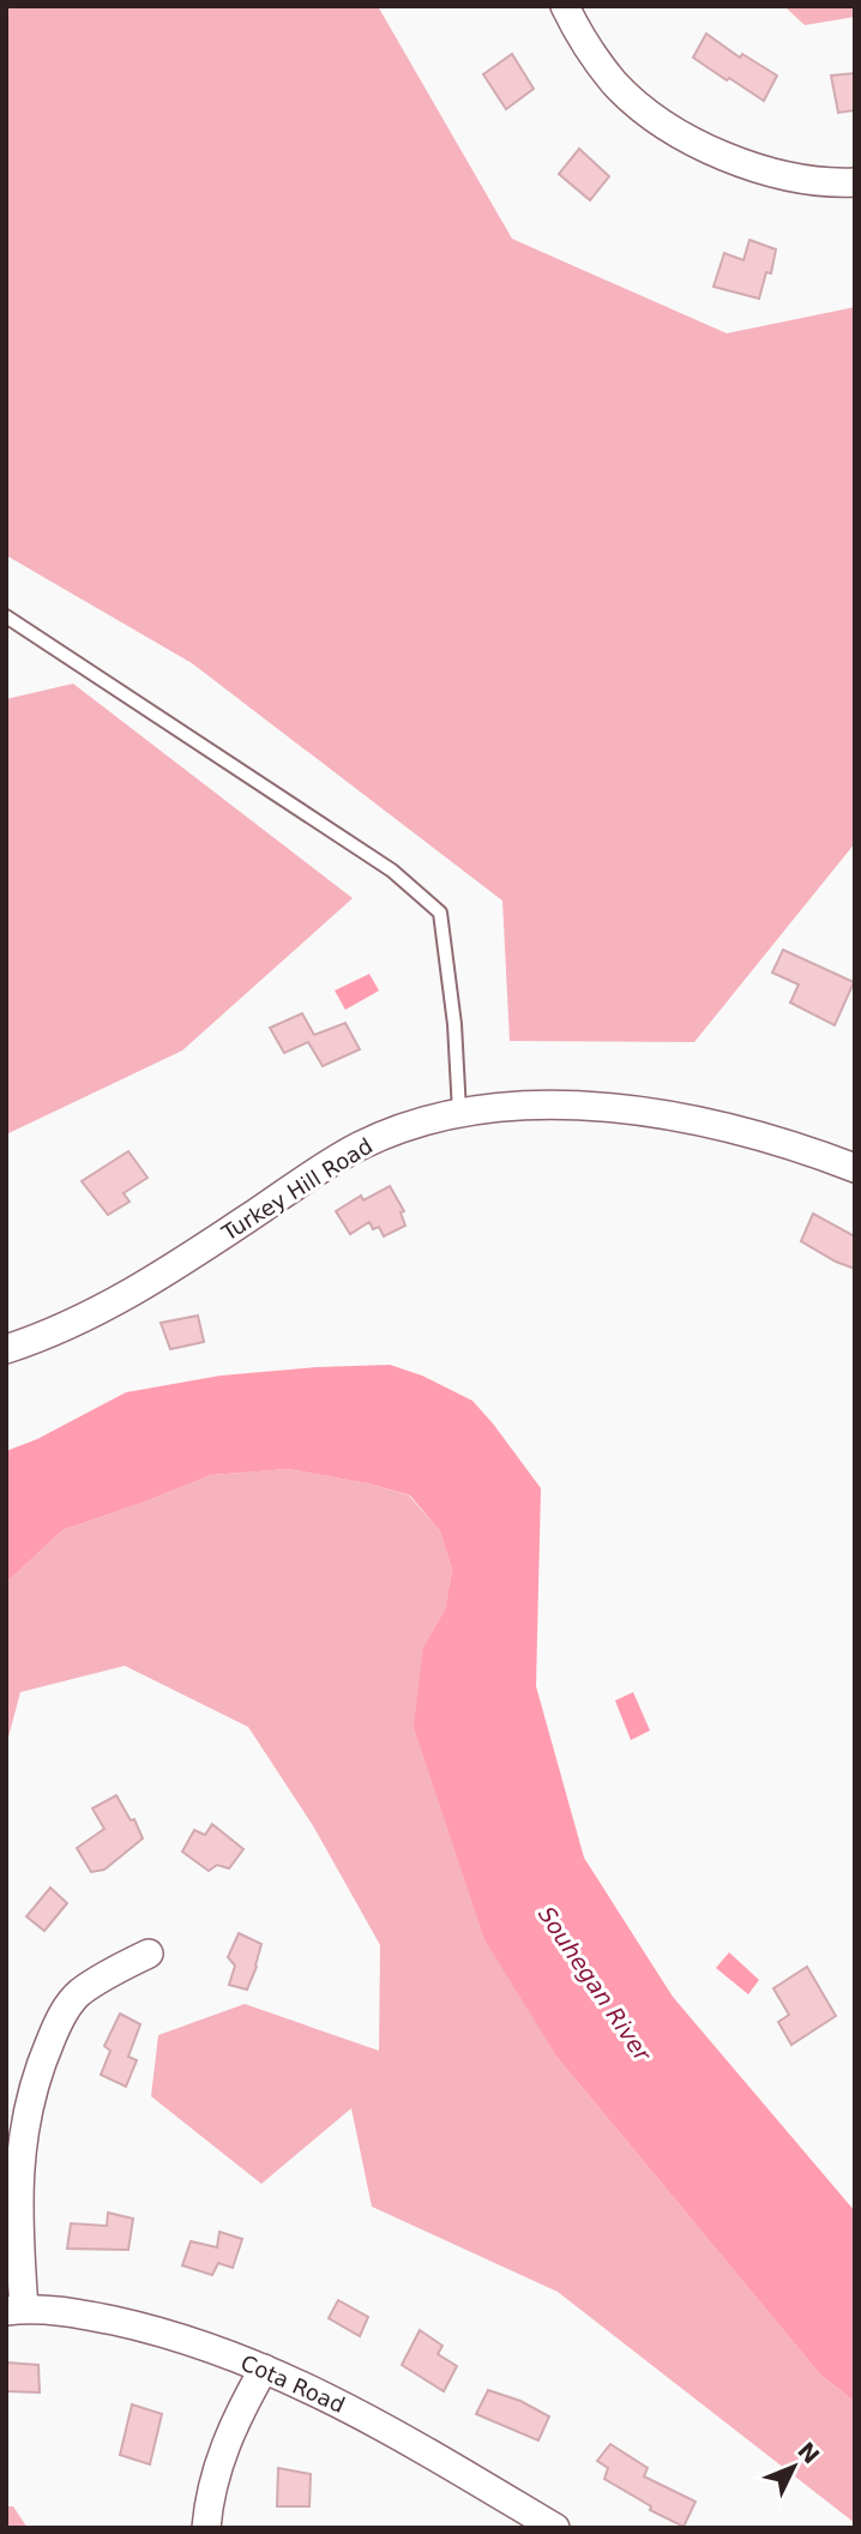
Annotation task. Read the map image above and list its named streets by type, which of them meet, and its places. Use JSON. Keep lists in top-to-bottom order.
{
  "streets": {
    "street": ["Turkey Hill Road", "Cota Road"]
  },
  "water": ["Souhegan River"],
  "north": "top right"
}
